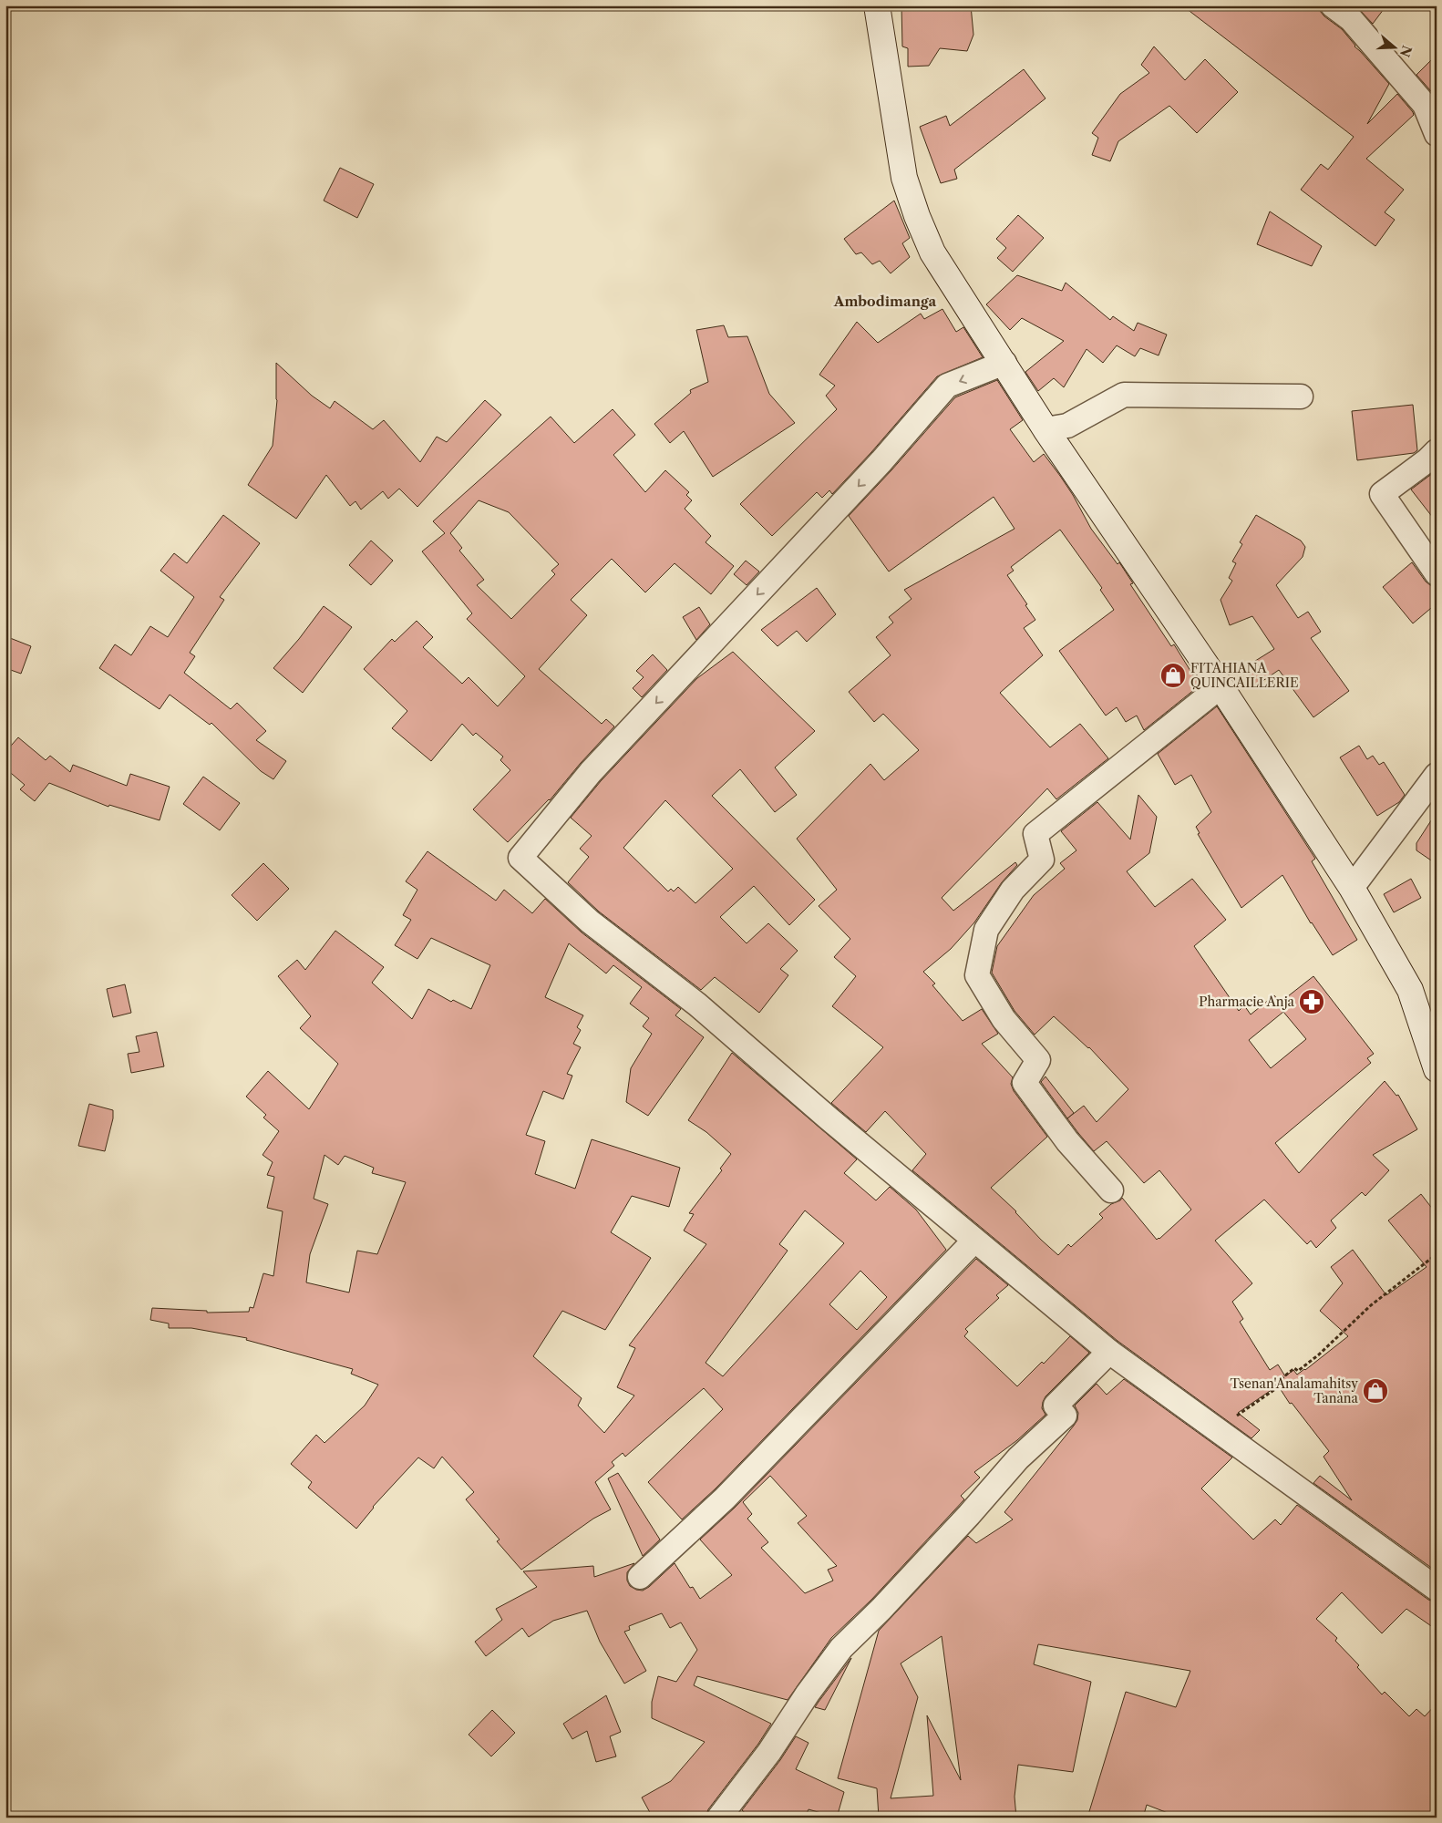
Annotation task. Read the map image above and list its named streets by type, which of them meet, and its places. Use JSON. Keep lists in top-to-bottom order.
{
  "districts": ["Ambodimanga"],
  "places": {
    "shop": ["FITAHIANA QUINCAILLERIE", "Tsenan'Analamahitsy Tanàna"],
    "pharmacy": ["Pharmacie Anja"]
  },
  "north": "right"
}
